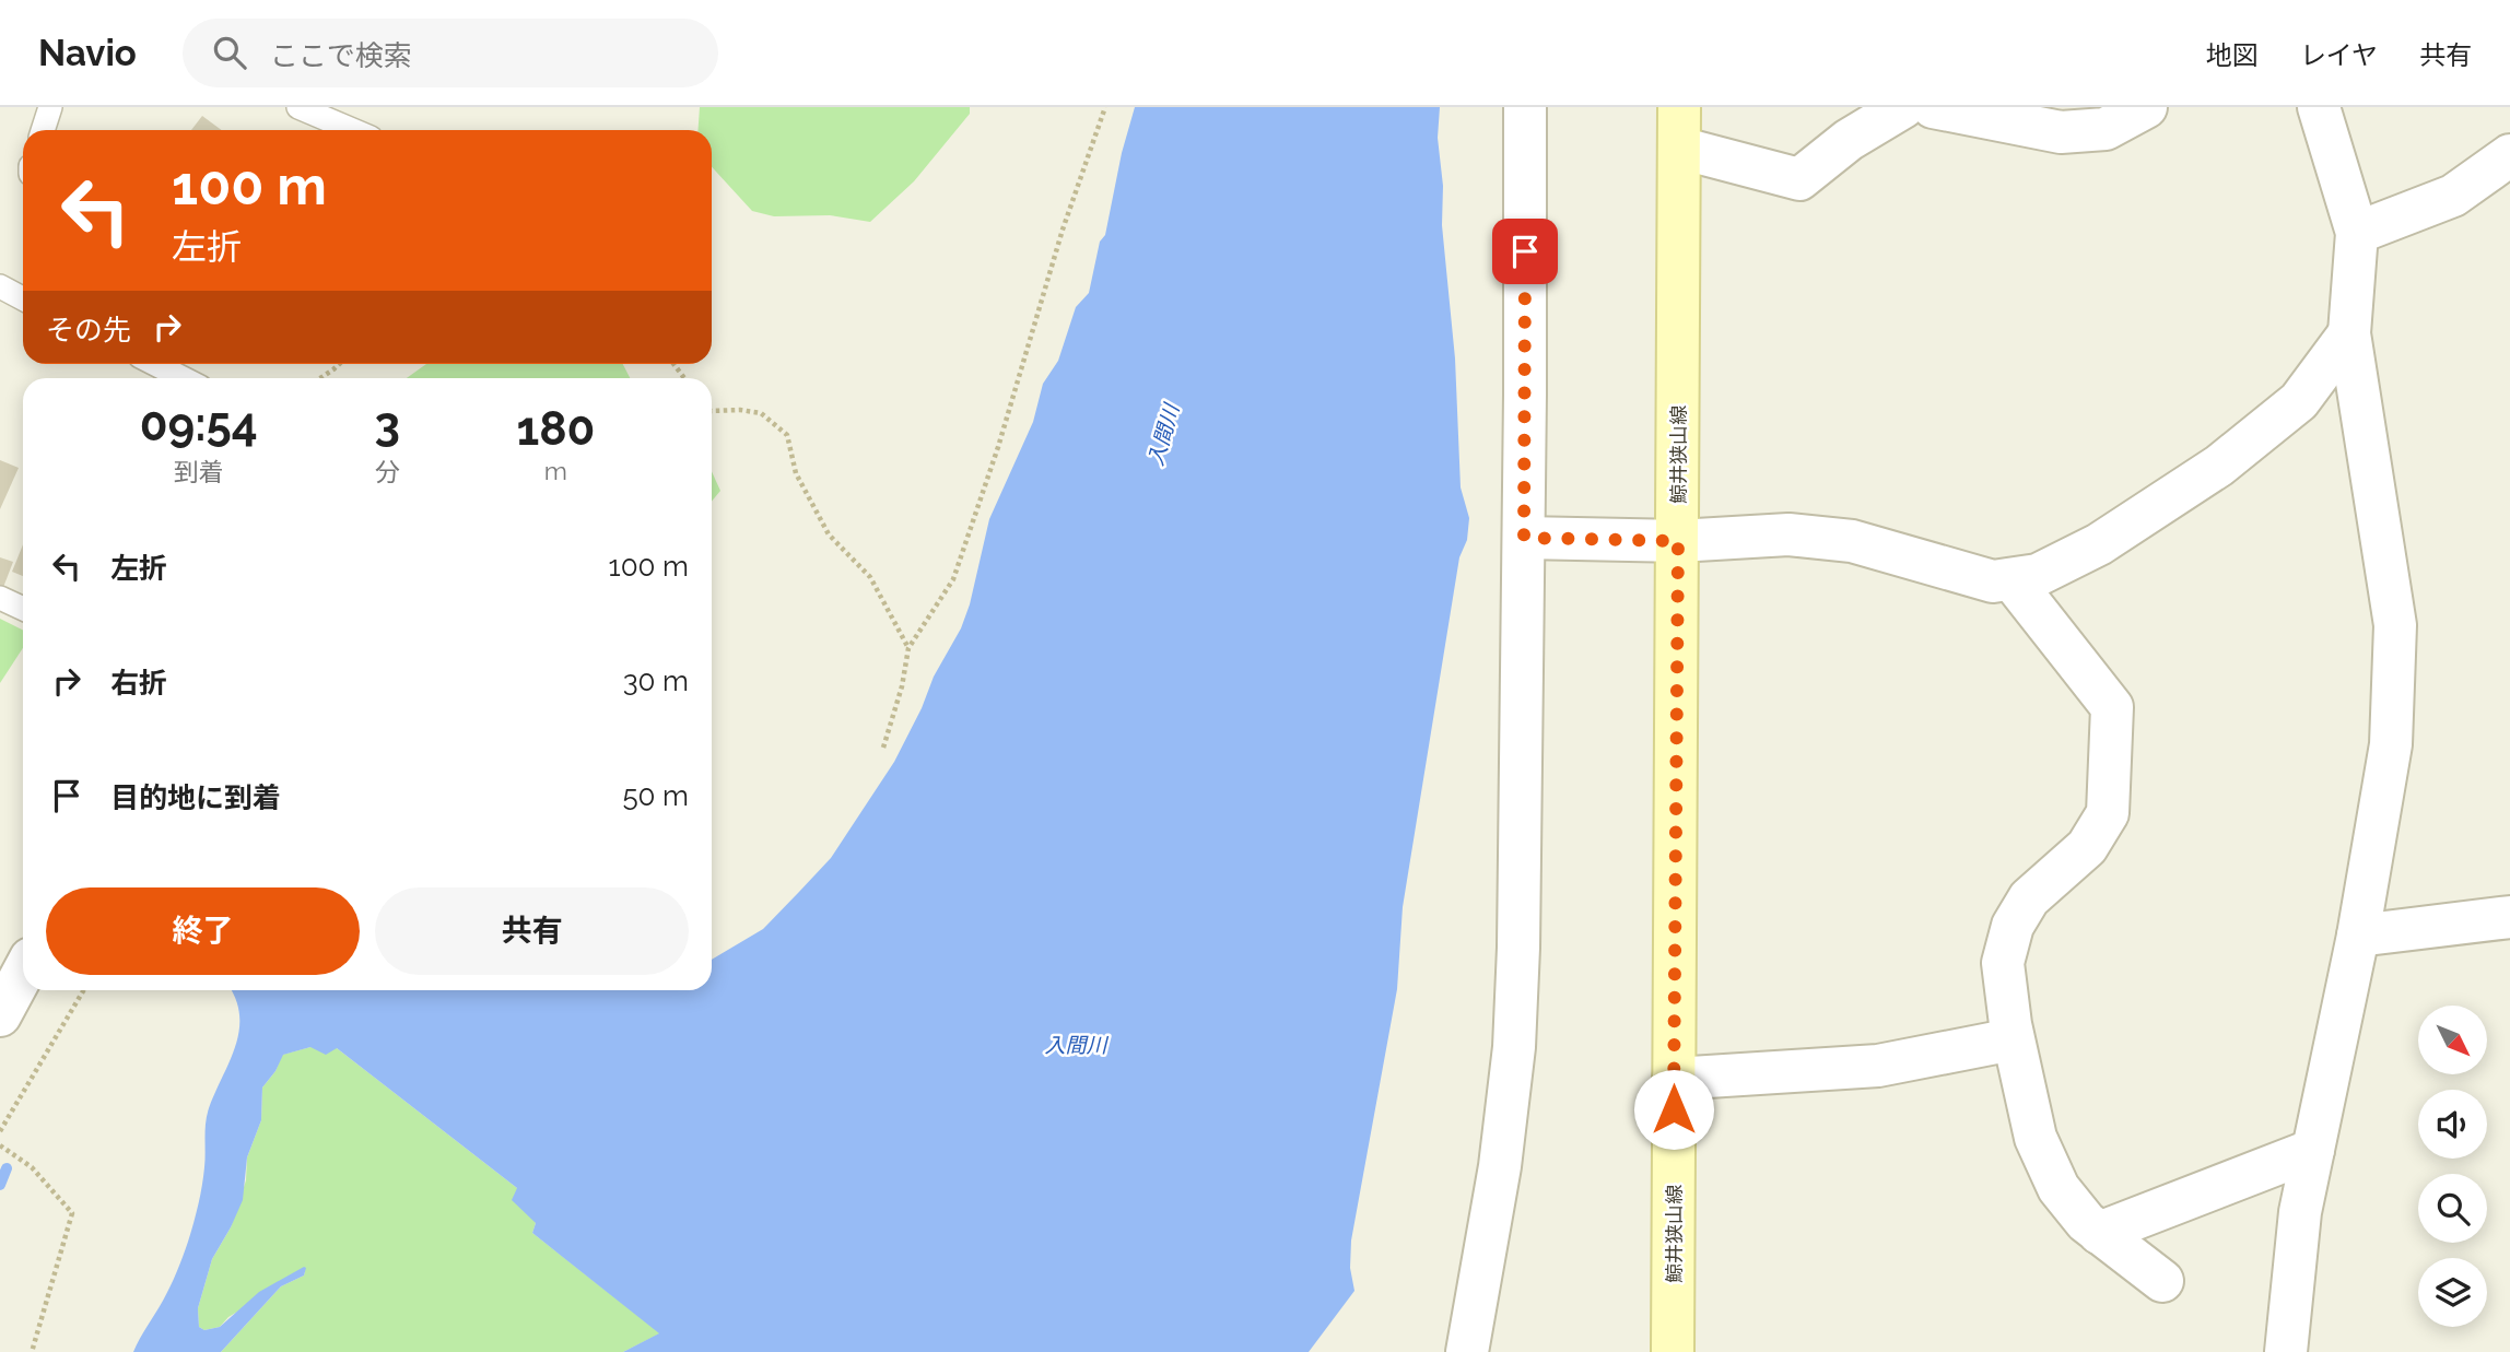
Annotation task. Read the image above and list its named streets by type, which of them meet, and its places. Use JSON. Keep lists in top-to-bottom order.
{
  "streets": {
    "main road": ["鯨井狭山線"]
  },
  "water": ["入間川"],
  "north": "bottom right",
  "page": {
    "header": "Navio",
    "search": "ここで検索",
    "nav": ["地図", "レイヤ", "共有"],
    "turn": ["100 m", "左折"],
    "then": "その先",
    "eta": [
      "09:54",
      "到着",
      "3",
      "分",
      "180",
      "m"
    ],
    "list": [
      {
        "name": "左折",
        "value": "100 m"
      },
      {
        "name": "右折",
        "value": "30 m"
      },
      {
        "name": "目的地に到着",
        "value": "50 m"
      }
    ],
    "buttons": ["終了", "共有"]
  }
}
